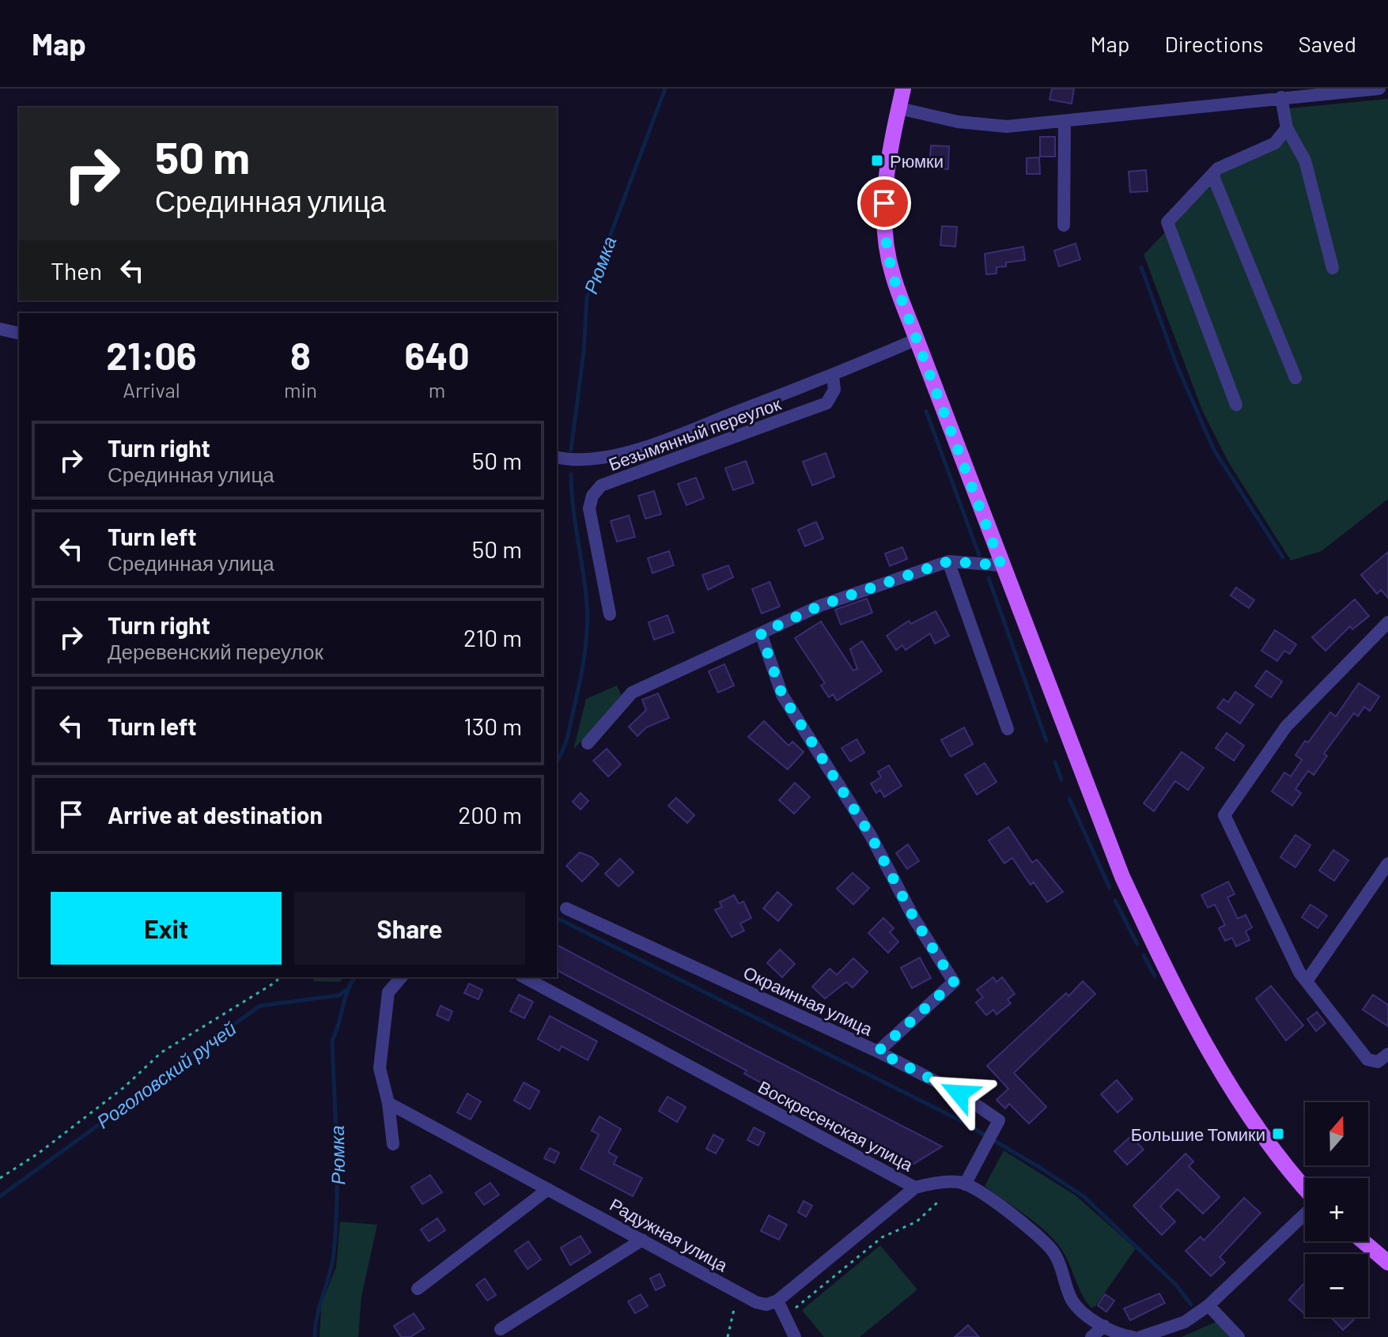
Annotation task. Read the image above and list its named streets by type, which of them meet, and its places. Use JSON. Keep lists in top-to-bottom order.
{
  "streets": {
    "street": [
      "Безымянный переулок",
      "Окраинная улица",
      "Воскресенская улица",
      "Радужная улица"
    ]
  },
  "crossings": [
    ["Окраинная улица", "Воскресенская улица"]
  ],
  "water": ["Рюмка", "Роголовский ручей"],
  "places": {
    "transit": ["Рюмки", "Большие Томики"]
  },
  "north": "top",
  "page": {
    "header": "Map",
    "nav": ["Map", "Directions", "Saved"],
    "turn": ["50 m", "Срединная улица"],
    "then": "Then",
    "eta": [
      "21:06",
      "Arrival",
      "8",
      "min",
      "640",
      "m"
    ],
    "list": [
      {
        "name": "Turn right",
        "note": "Срединная улица",
        "value": "50 m"
      },
      {
        "name": "Turn left",
        "note": "Срединная улица",
        "value": "50 m"
      },
      {
        "name": "Turn right",
        "note": "Деревенский переулок",
        "value": "210 m"
      },
      {
        "name": "Turn left",
        "value": "130 m"
      },
      {
        "name": "Arrive at destination",
        "value": "200 m"
      }
    ],
    "buttons": ["Exit", "Share"],
    "map_buttons": ["+", "−"]
  }
}
